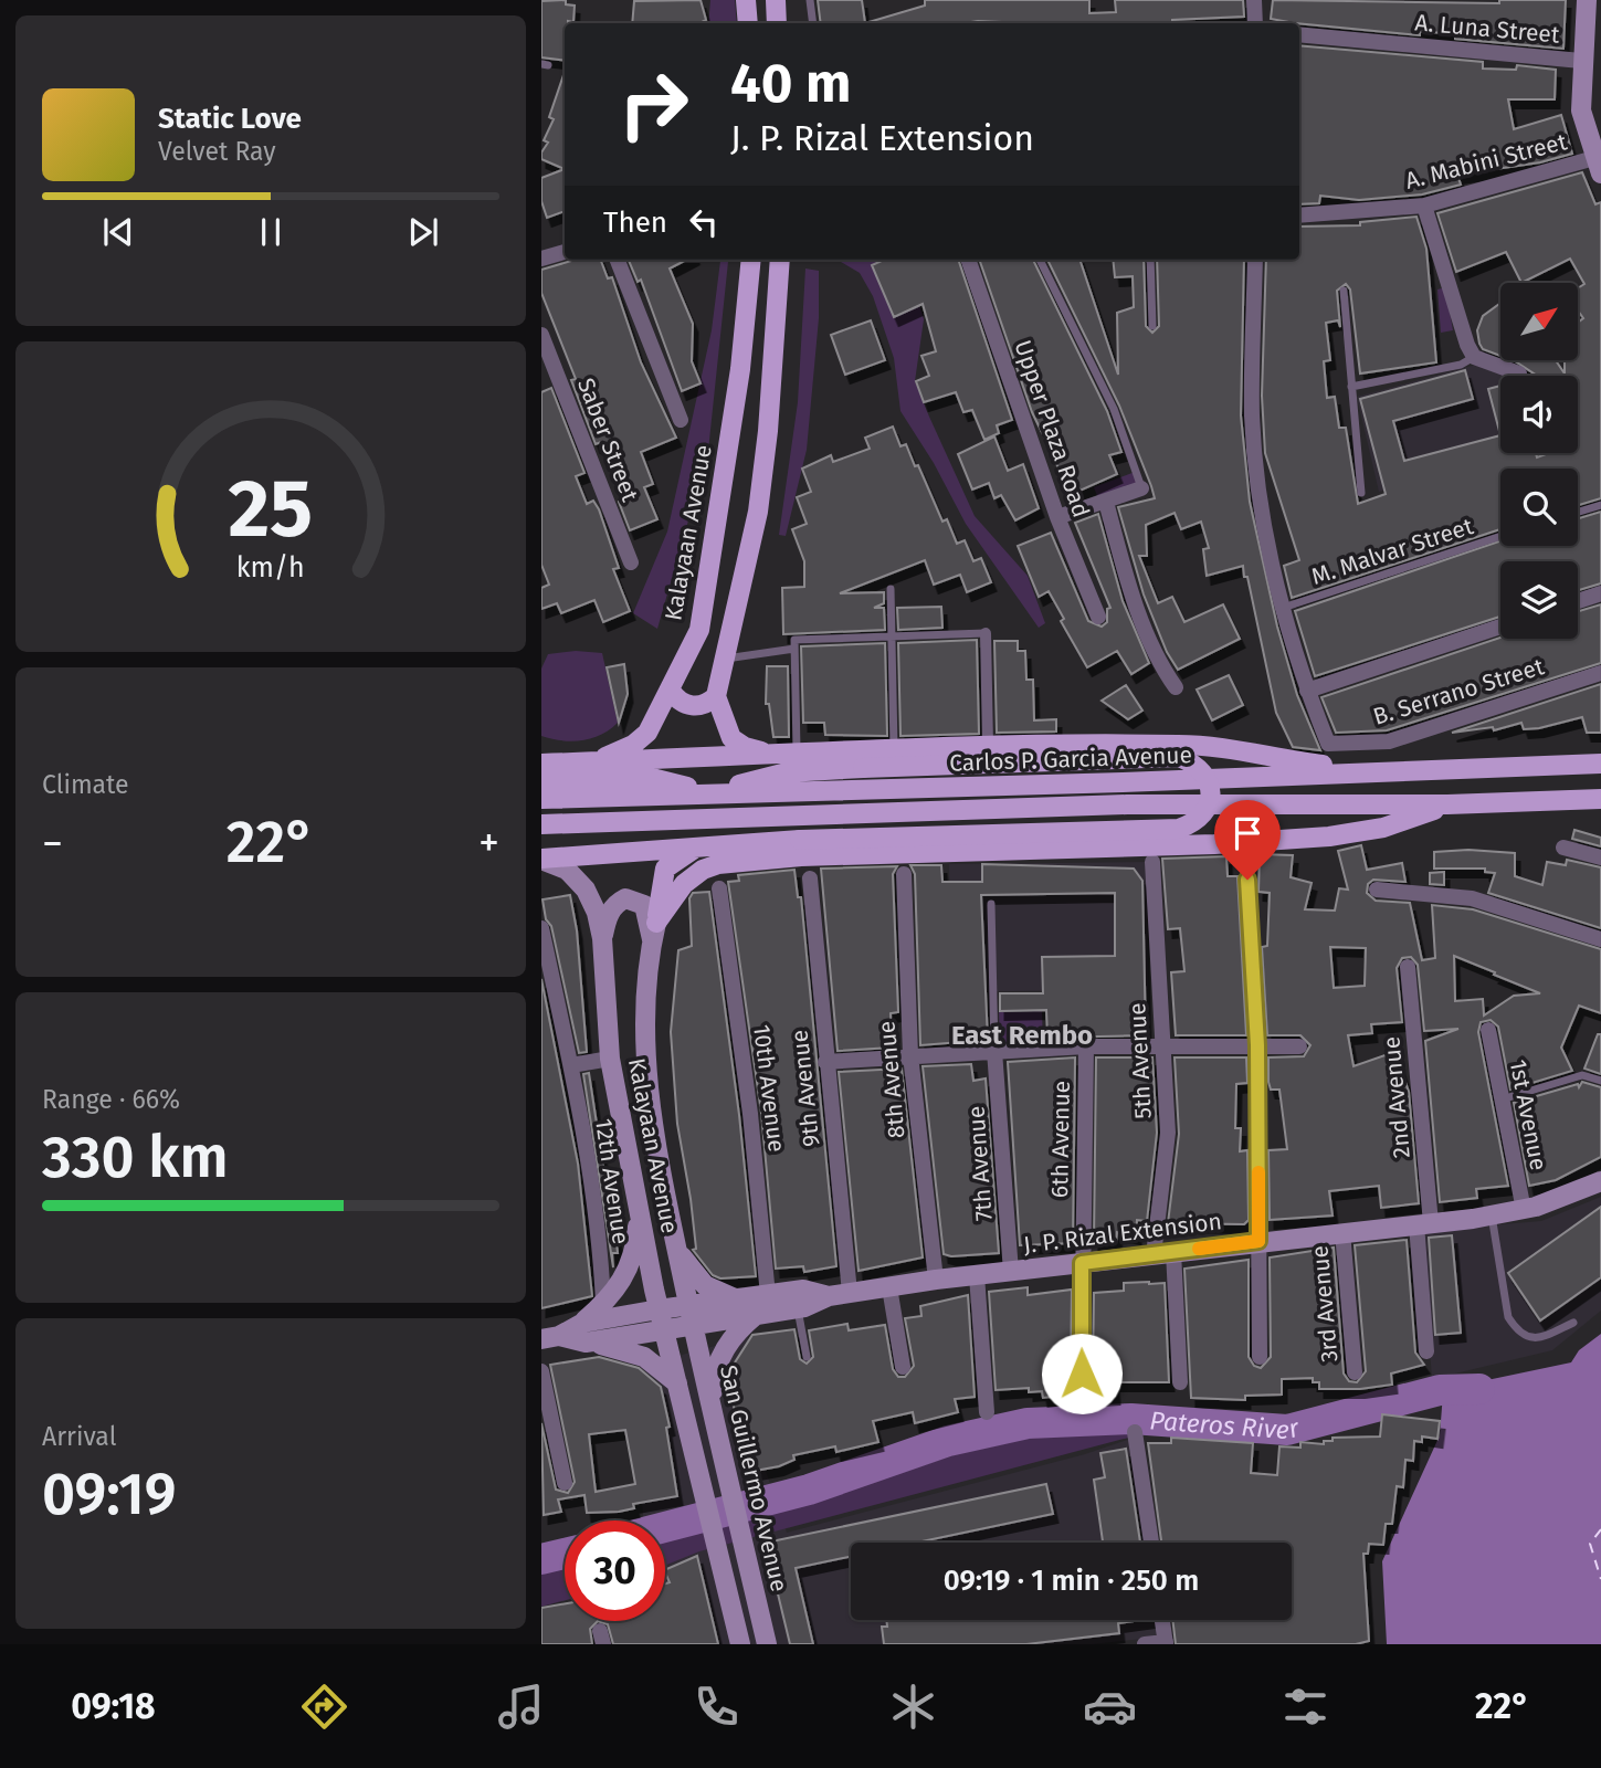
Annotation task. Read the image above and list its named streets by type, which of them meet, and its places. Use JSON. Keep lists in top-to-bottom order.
{
  "streets": {
    "main road": [
      "Kalayaan Avenue",
      "Carlos P. Garcia Avenue",
      "J. P. Rizal Extension",
      "San Guillermo Avenue"
    ],
    "street": [
      "A. Luna Street",
      "A. Mabini Street",
      "Upper Plaza Road",
      "Saber Street",
      "B. Serrano Street",
      "5th Avenue",
      "8th Avenue",
      "10th Avenue",
      "9th Avenue",
      "2nd Avenue",
      "1st Avenue",
      "6th Avenue",
      "7th Avenue",
      "12th Avenue",
      "3rd Avenue"
    ],
    "lane": ["M. Malvar Street"]
  },
  "crossings": [
    ["Kalayaan Avenue", "J. P. Rizal Extension"],
    ["Kalayaan Avenue", "San Guillermo Avenue"],
    ["5th Avenue", "J. P. Rizal Extension"],
    ["8th Avenue", "J. P. Rizal Extension"],
    ["10th Avenue", "J. P. Rizal Extension"],
    ["9th Avenue", "J. P. Rizal Extension"],
    ["2nd Avenue", "J. P. Rizal Extension"],
    ["1st Avenue", "J. P. Rizal Extension"],
    ["6th Avenue", "J. P. Rizal Extension"],
    ["7th Avenue", "J. P. Rizal Extension"],
    ["J. P. Rizal Extension", "3rd Avenue"],
    ["J. P. Rizal Extension", "San Guillermo Avenue"]
  ],
  "districts": ["East Rembo"],
  "water": ["Pateros River"],
  "north": "top right",
  "page": {
    "turn": ["40 m", "J. P. Rizal Extension"],
    "song": ["Static Love", "Velvet Ray"],
    "then": "Then",
    "tile": [
      "Climate",
      ["Range · 66%", "330 km"],
      ["Arrival", "09:19"]
    ],
    "heat": ["−", "22°", "+"],
    "limit": "30",
    "trip": "09:19 · 1 min · 250 m",
    "tabs": ["09:18", "22°"],
    "gauge": ["25", "km/h"]
  }
}
